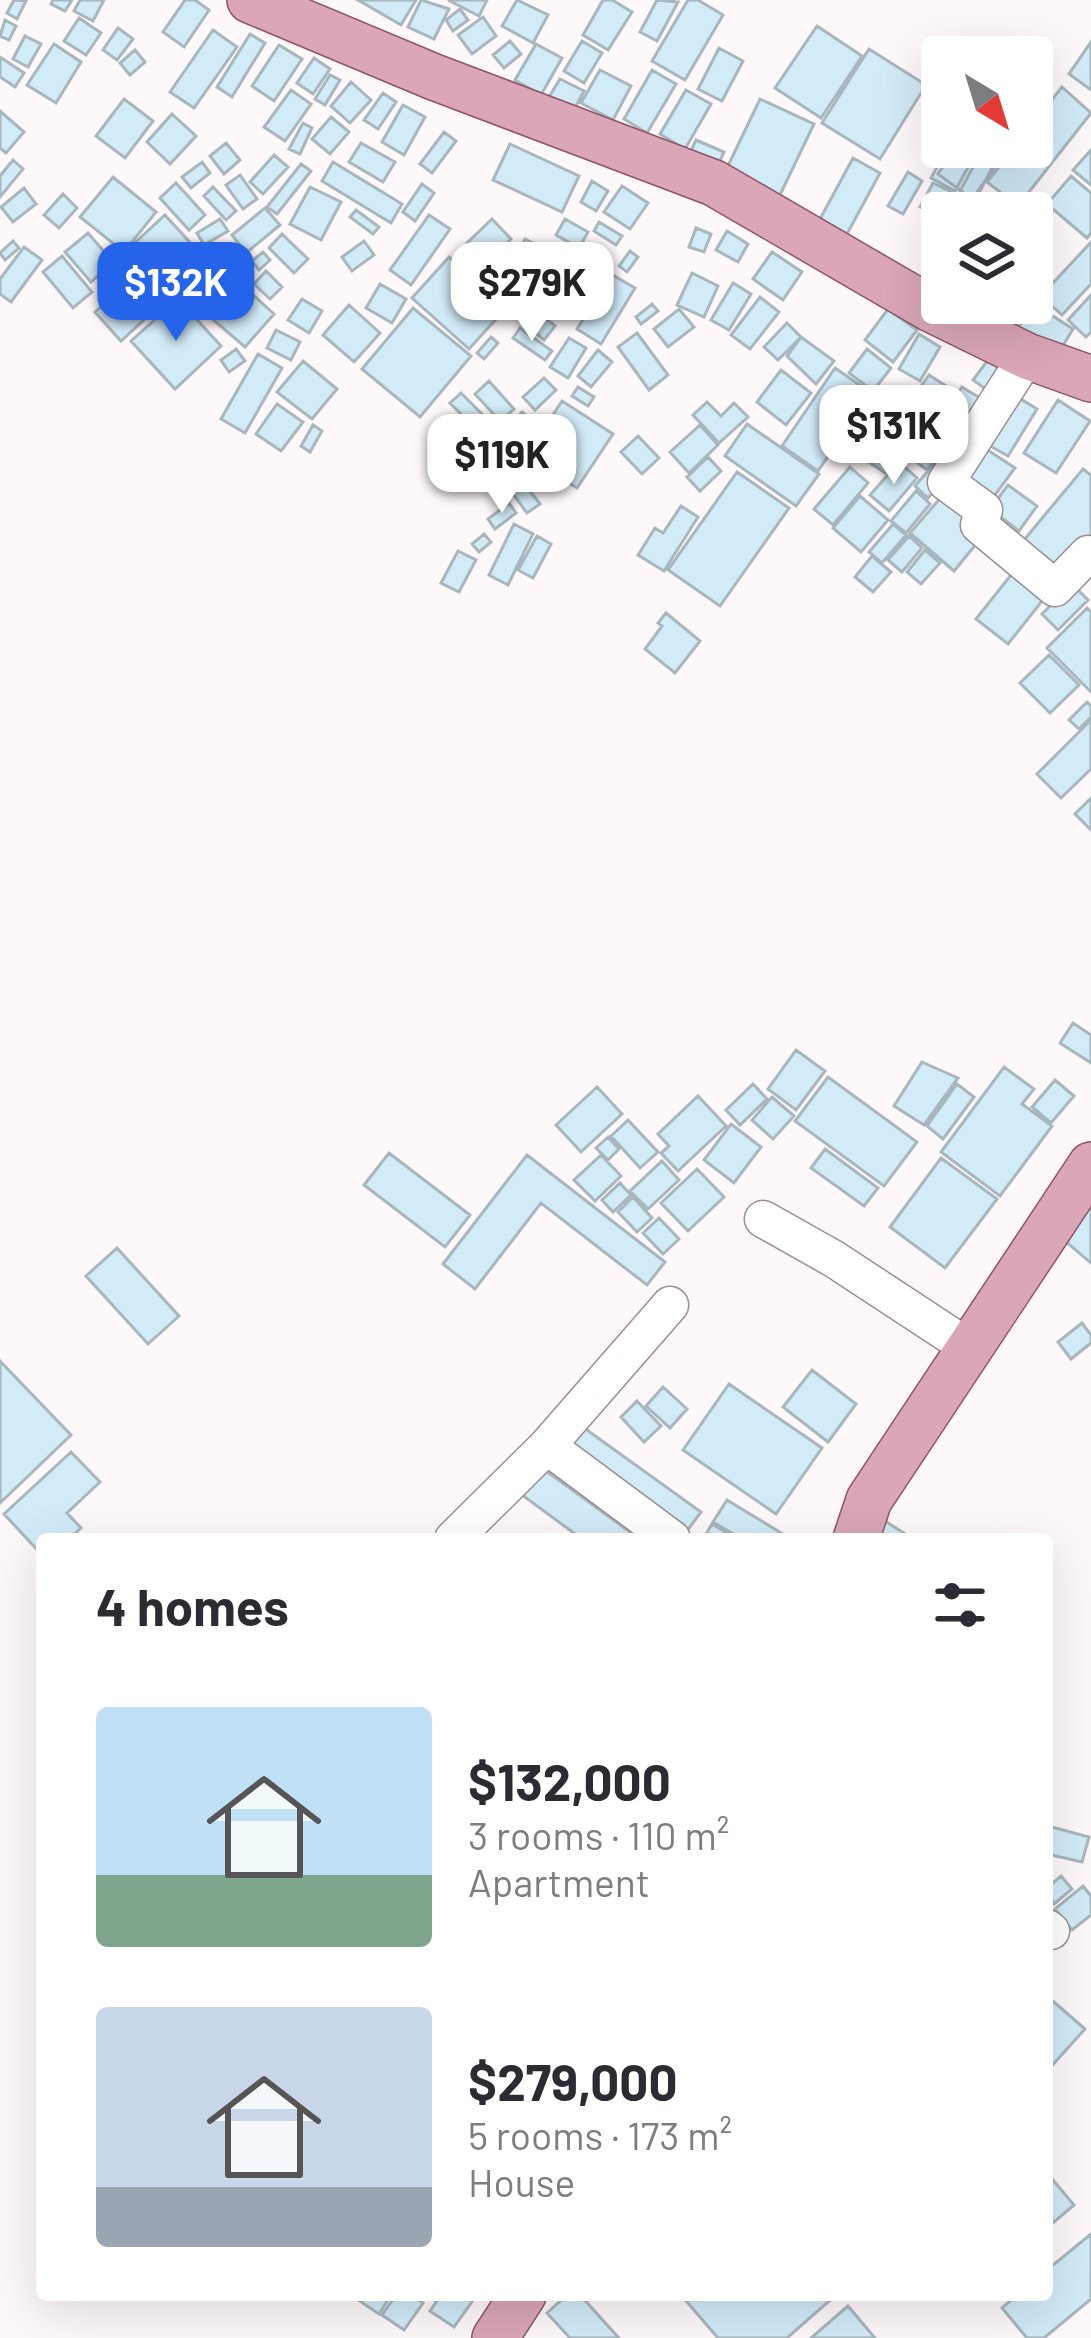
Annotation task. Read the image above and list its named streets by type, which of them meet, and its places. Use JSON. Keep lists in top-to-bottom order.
{
  "north": "bottom right",
  "page": {
    "price": [
      "$132K",
      "$279K",
      "$131K",
      "$119K"
    ],
    "heading": "4 homes",
    "list": [
      {
        "name": "$132,000",
        "note": "3 rooms · 110 m² · Apartment"
      },
      {
        "name": "$279,000",
        "note": "5 rooms · 173 m² · House"
      }
    ]
  }
}
